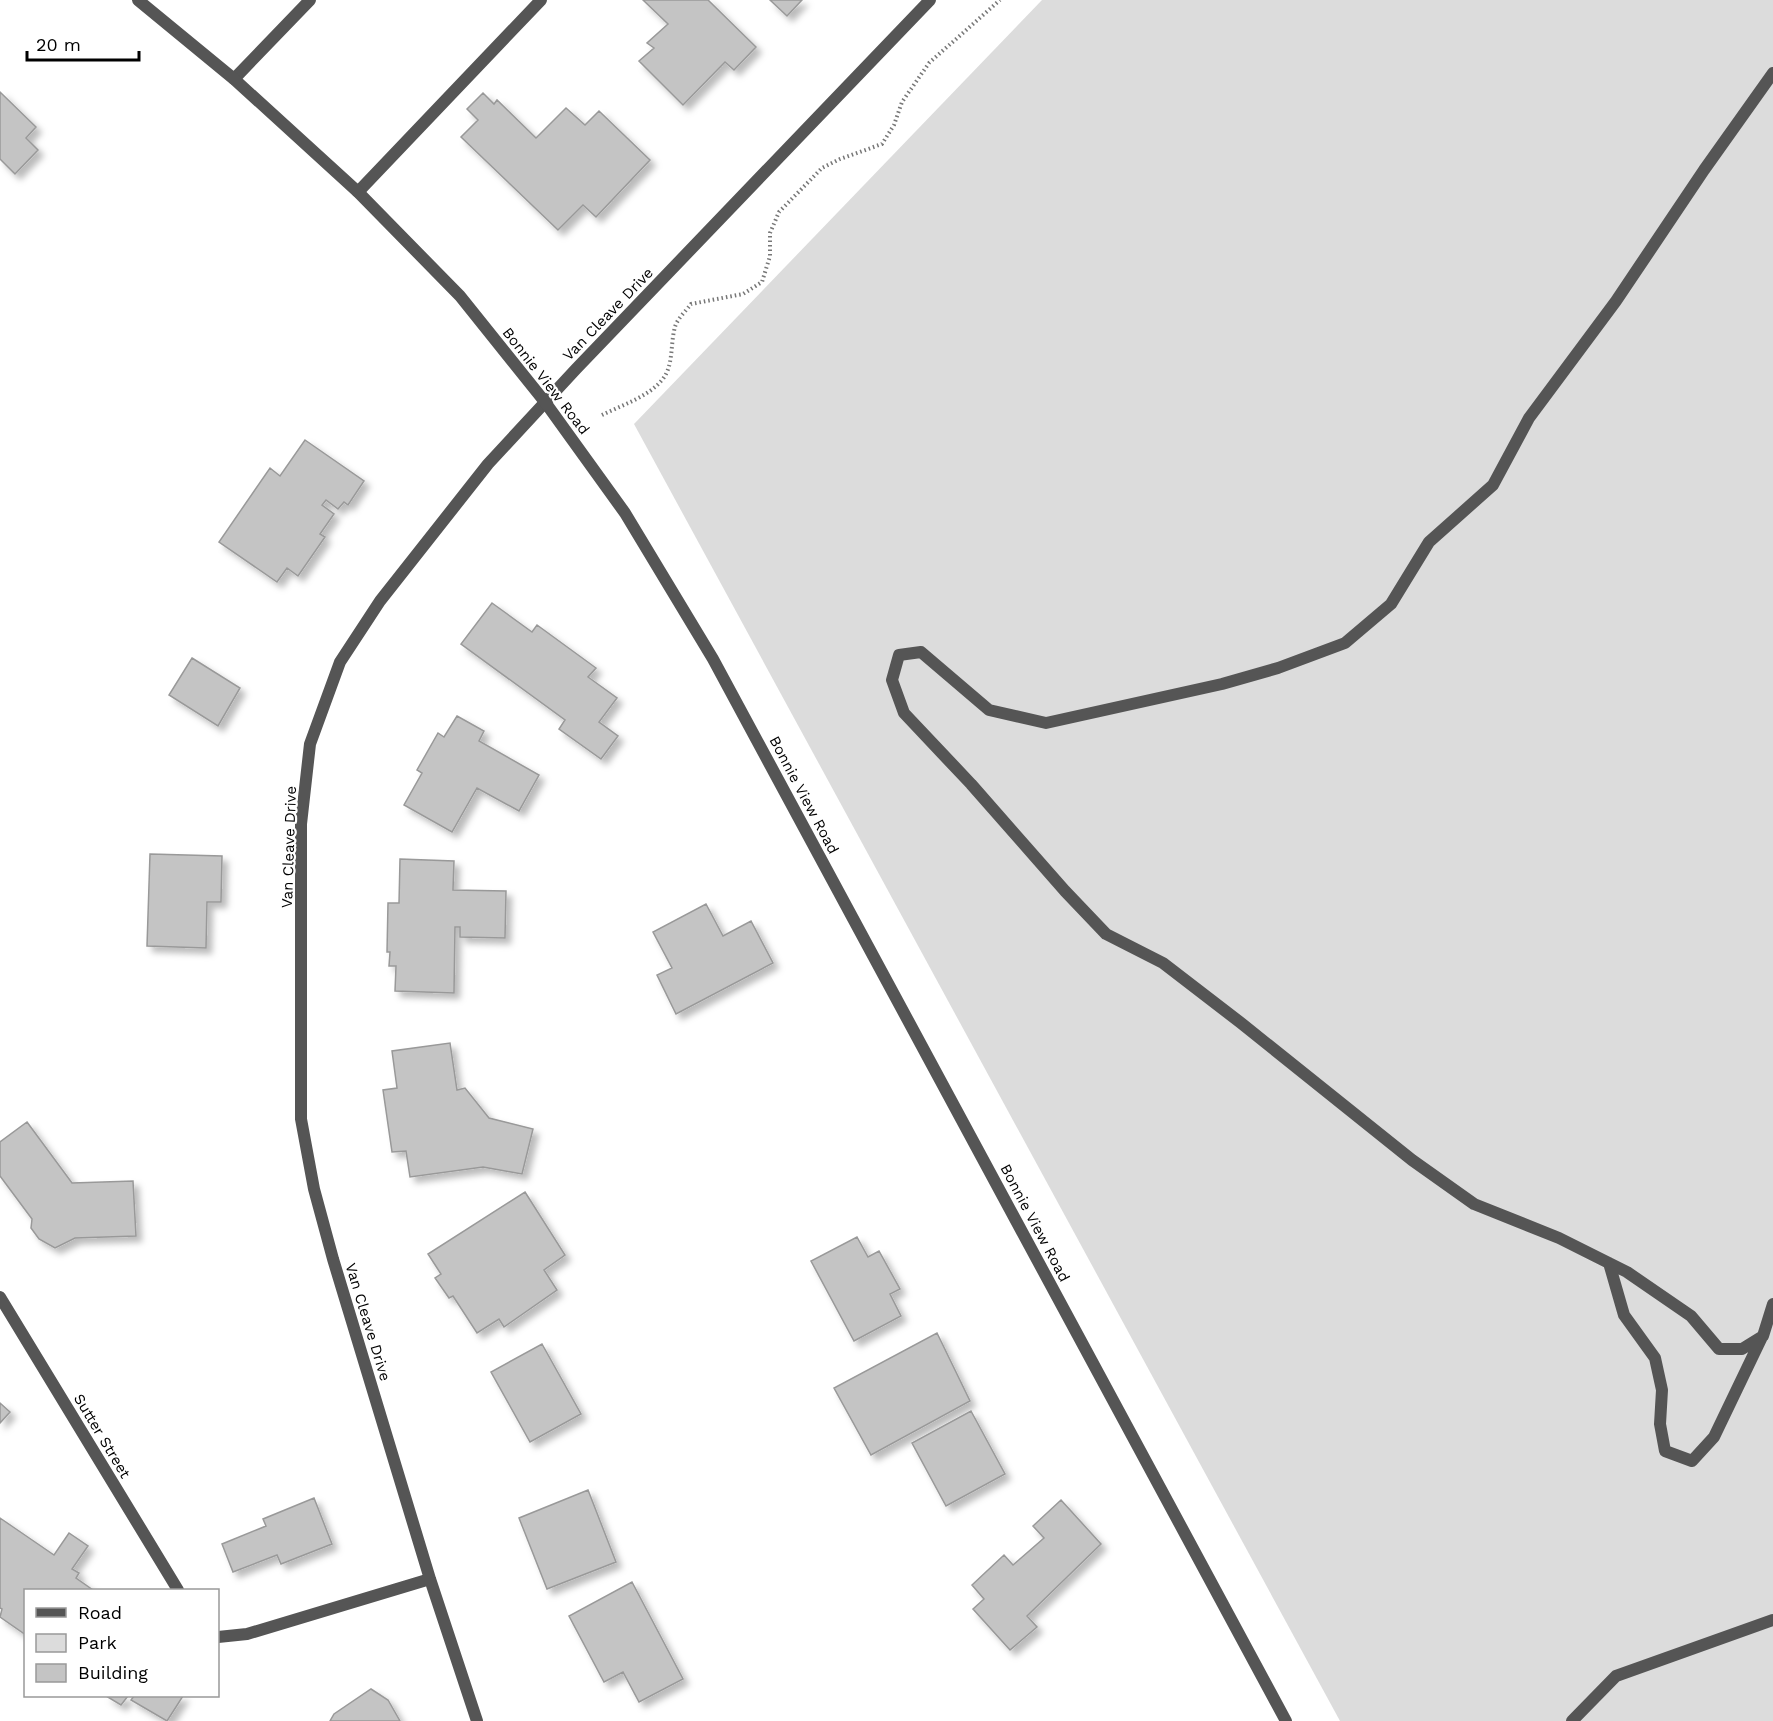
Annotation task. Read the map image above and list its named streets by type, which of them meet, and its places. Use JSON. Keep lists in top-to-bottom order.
{
  "streets": {
    "street": ["Van Cleave Drive", "Bonnie View Road", "Sutter Street"]
  },
  "crossings": [
    ["Van Cleave Drive", "Bonnie View Road"]
  ],
  "legend": ["Road", "Park", "Building"],
  "scale_bar": "20 m"
}
